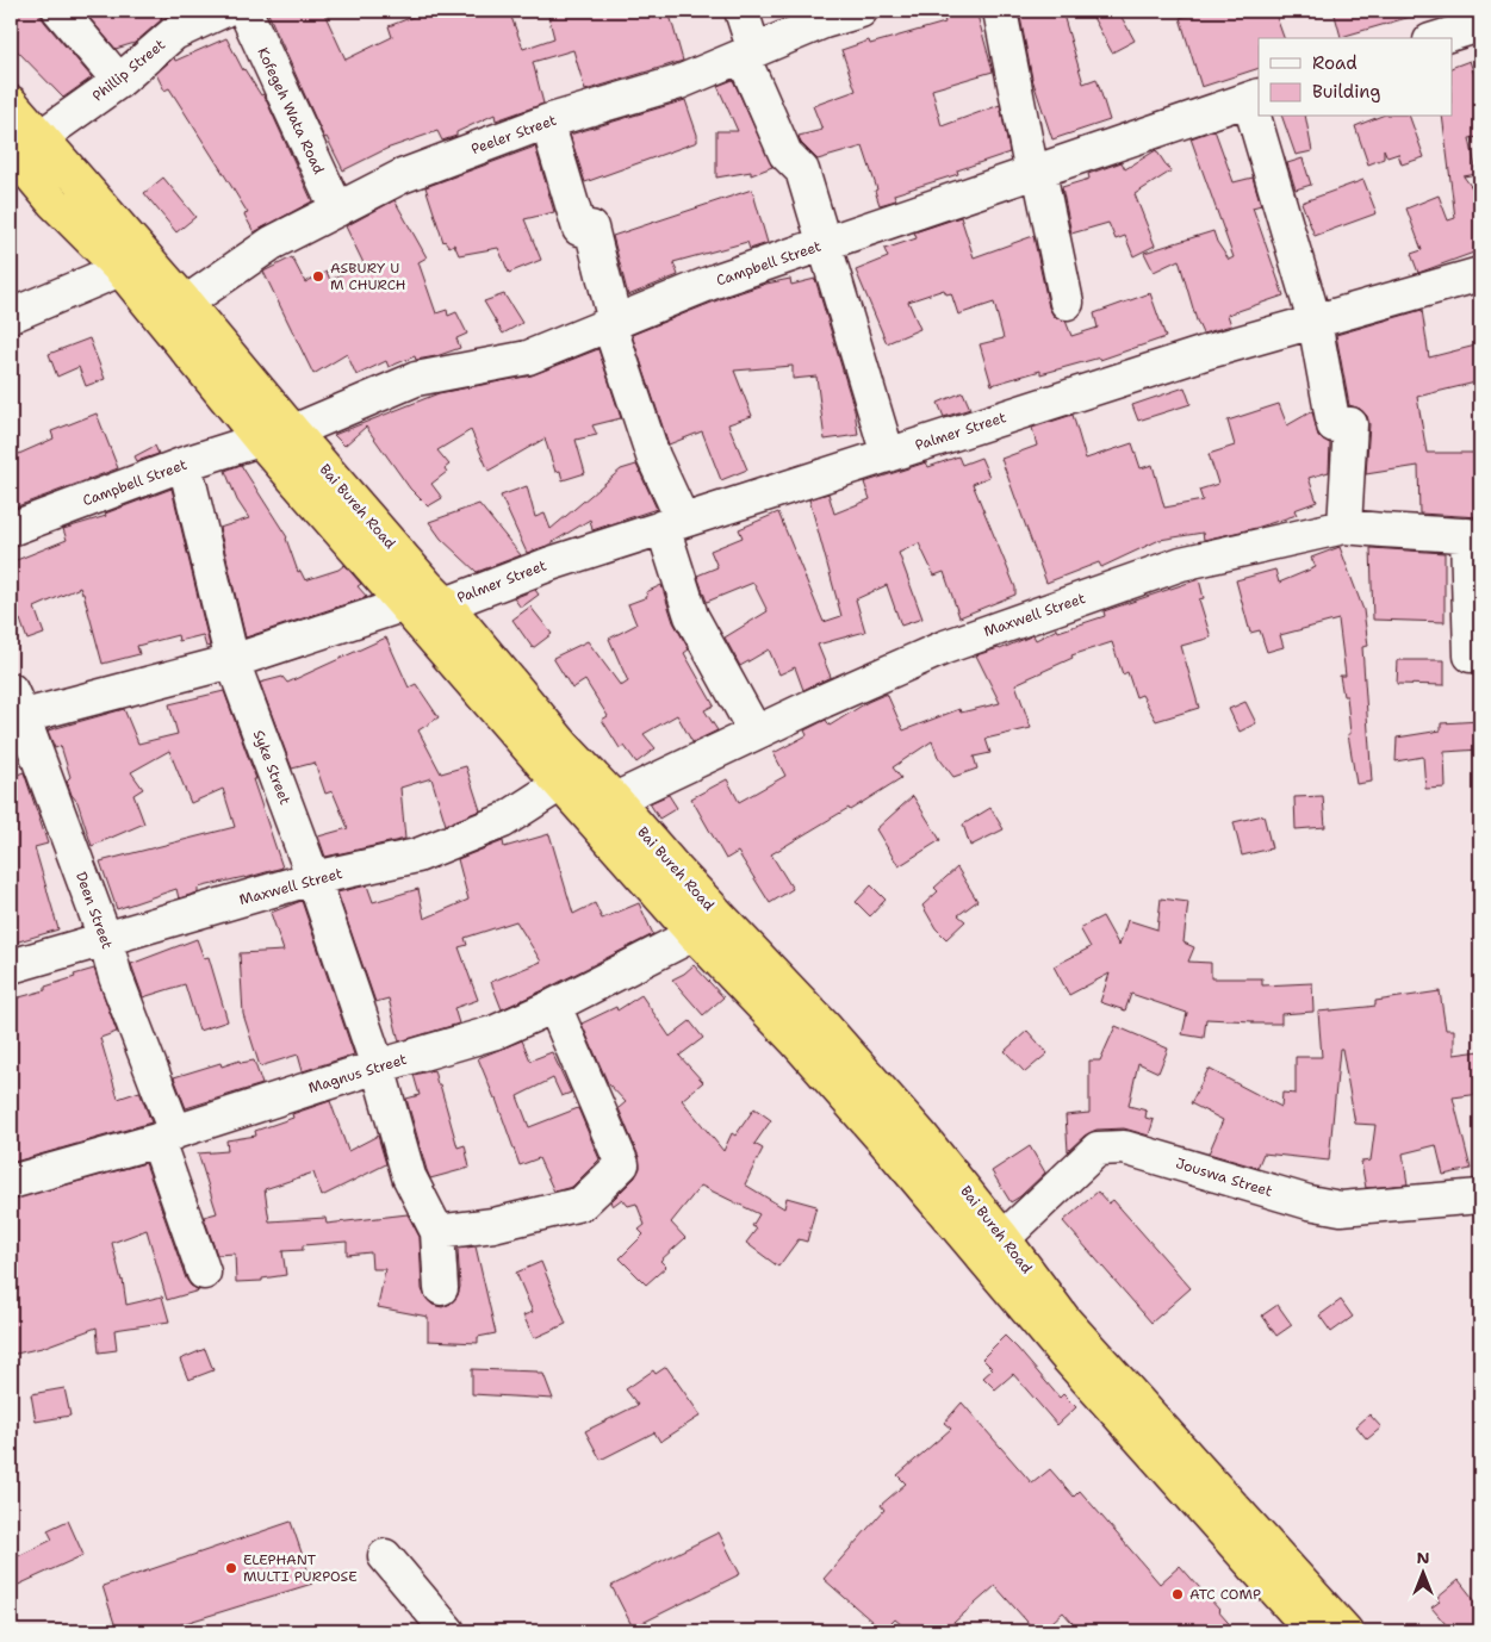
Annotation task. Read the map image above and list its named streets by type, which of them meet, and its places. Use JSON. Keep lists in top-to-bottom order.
{
  "streets": {
    "highway": ["Bai Bureh Road"],
    "street": [
      "Phillip Street",
      "Kofegeh Wata Road",
      "Peeler Street",
      "Campbell Street",
      "Palmer Street",
      "Maxwell Street",
      "Syke Street",
      "Deen Street",
      "Magnus Street",
      "Jouswa Street"
    ]
  },
  "crossings": [
    ["Phillip Street", "Bai Bureh Road"],
    ["Kofegeh Wata Road", "Peeler Street"],
    ["Peeler Street", "Bai Bureh Road"],
    ["Campbell Street", "Bai Bureh Road"],
    ["Campbell Street", "Syke Street"],
    ["Palmer Street", "Bai Bureh Road"],
    ["Bai Bureh Road", "Maxwell Street"],
    ["Bai Bureh Road", "Magnus Street"],
    ["Bai Bureh Road", "Jouswa Street"],
    ["Maxwell Street", "Syke Street"],
    ["Maxwell Street", "Deen Street"],
    ["Syke Street", "Magnus Street"],
    ["Deen Street", "Magnus Street"]
  ],
  "places": ["ASBURY U M CHURCH", "ELEPHANT MULTI PURPOSE", "ATC COMP"],
  "legend": ["Road", "Building"],
  "north": "top"
}
